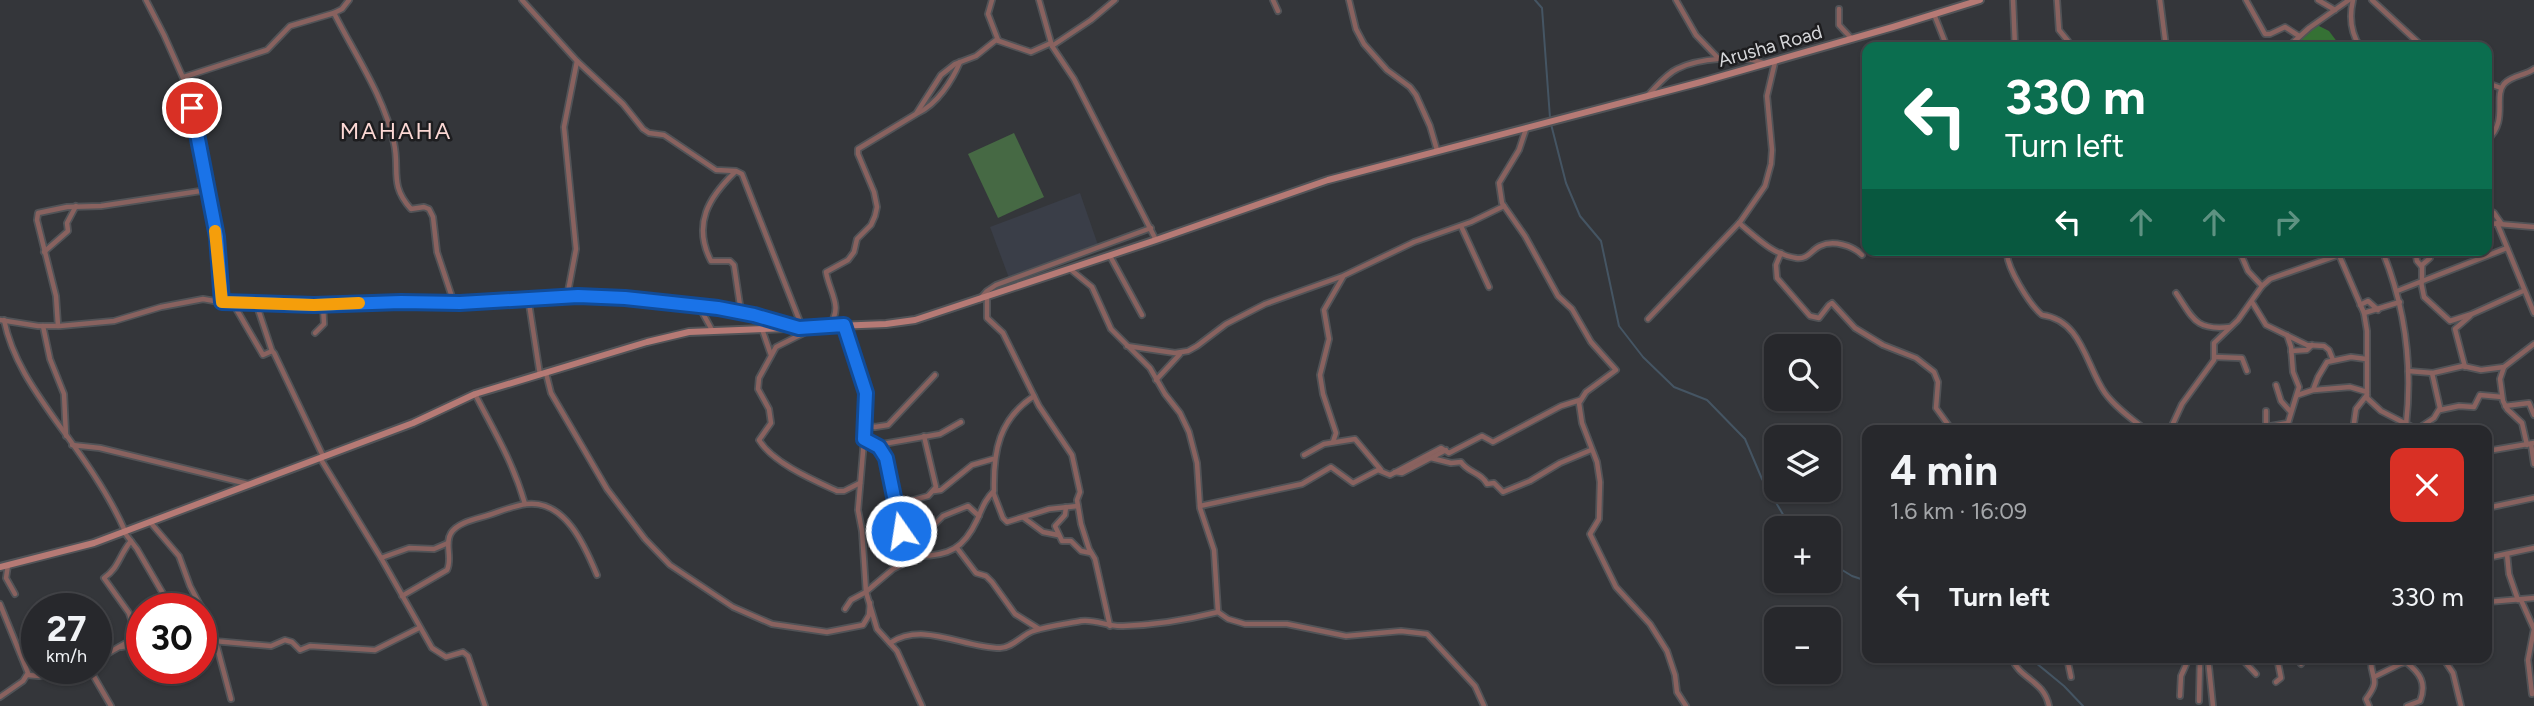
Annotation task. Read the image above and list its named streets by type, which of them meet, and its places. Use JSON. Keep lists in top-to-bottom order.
{
  "streets": {
    "main road": ["Arusha Road"]
  },
  "districts": ["MAHAHA"],
  "page": {
    "turn": ["330 m", "Turn left"],
    "map_buttons": ["+", "−"],
    "heading": ["4 min", "1.6 km · 16:09"],
    "list": [
      {
        "name": "Turn left",
        "value": "330 m"
      }
    ],
    "speed": "27 km/h",
    "limit": "30"
  }
}
